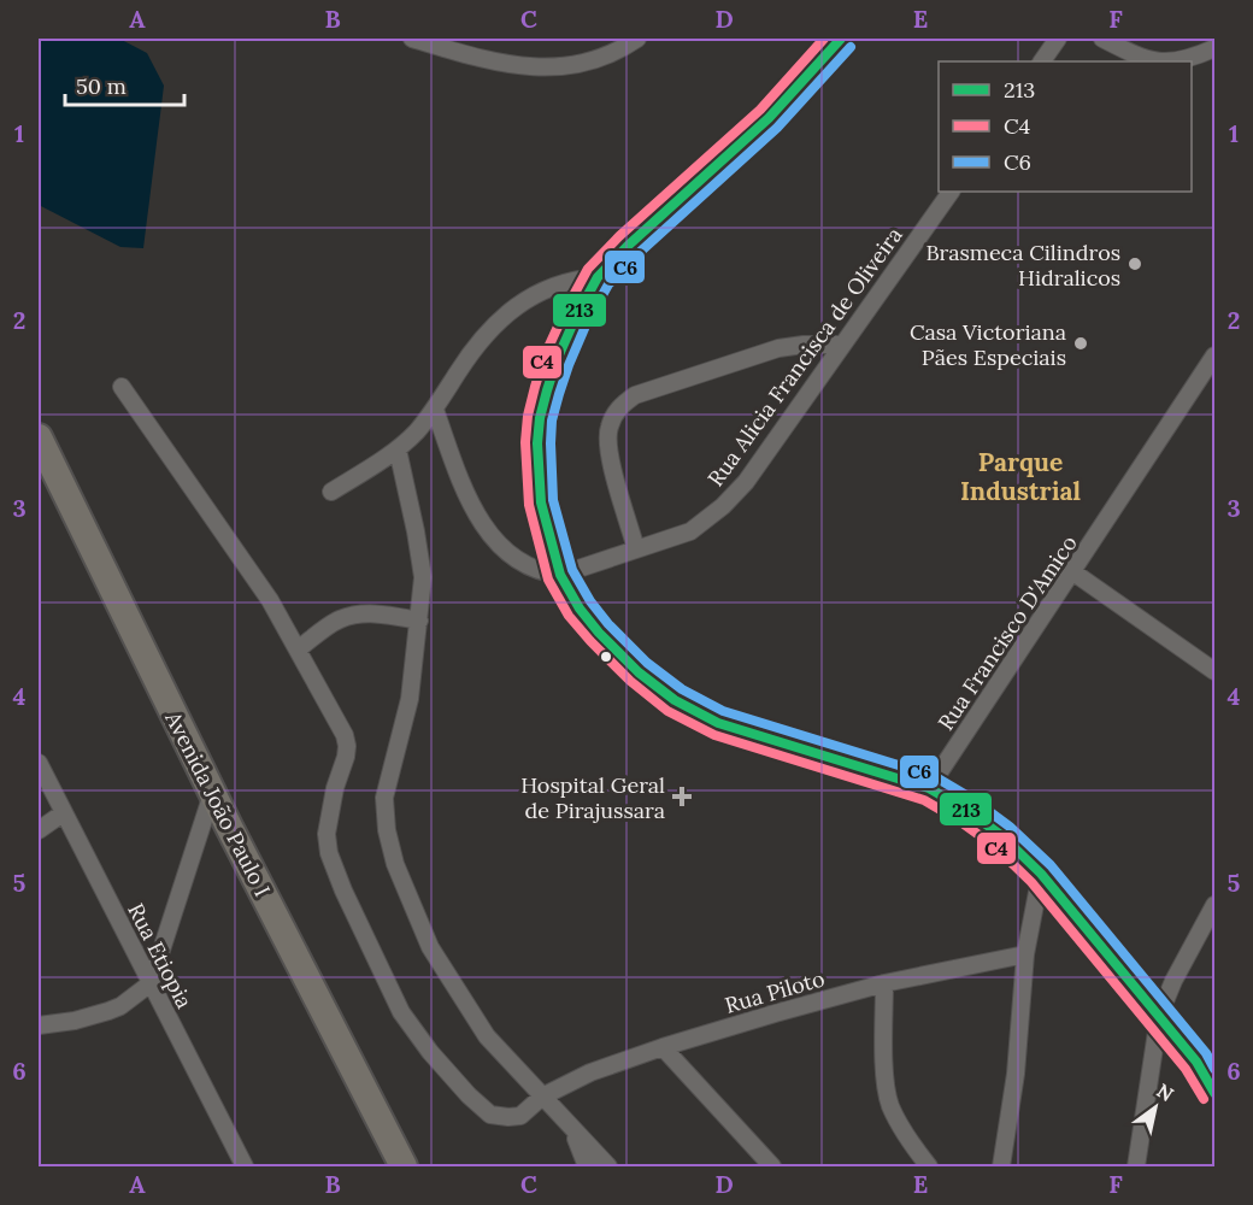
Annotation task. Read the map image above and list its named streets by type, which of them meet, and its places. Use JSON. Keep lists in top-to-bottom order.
{
  "streets": {
    "main road": ["Avenida João Paulo I"],
    "street": [
      "Rua Alicia Francisca de Oliveira",
      "Rua Francisco D'Amico",
      "Rua Etiopia",
      "Rua Piloto"
    ]
  },
  "districts": ["Parque Industrial"],
  "places": {
    "other": ["Brasmeca Cilindros Hidralicos", "Casa Victoriana Pães Especiais"],
    "health": ["Hospital Geral de Pirajussara"]
  },
  "lines": ["transit line 213", "transit line C4", "transit line C6"],
  "legend": ["213", "C4", "C6"],
  "scale_bar": "50 m",
  "north": "top right",
  "grid": {
    "columns": [
      "A",
      "B",
      "C",
      "D",
      "E",
      "F"
    ],
    "rows": [
      "1",
      "2",
      "3",
      "4",
      "5",
      "6"
    ]
  }
}
